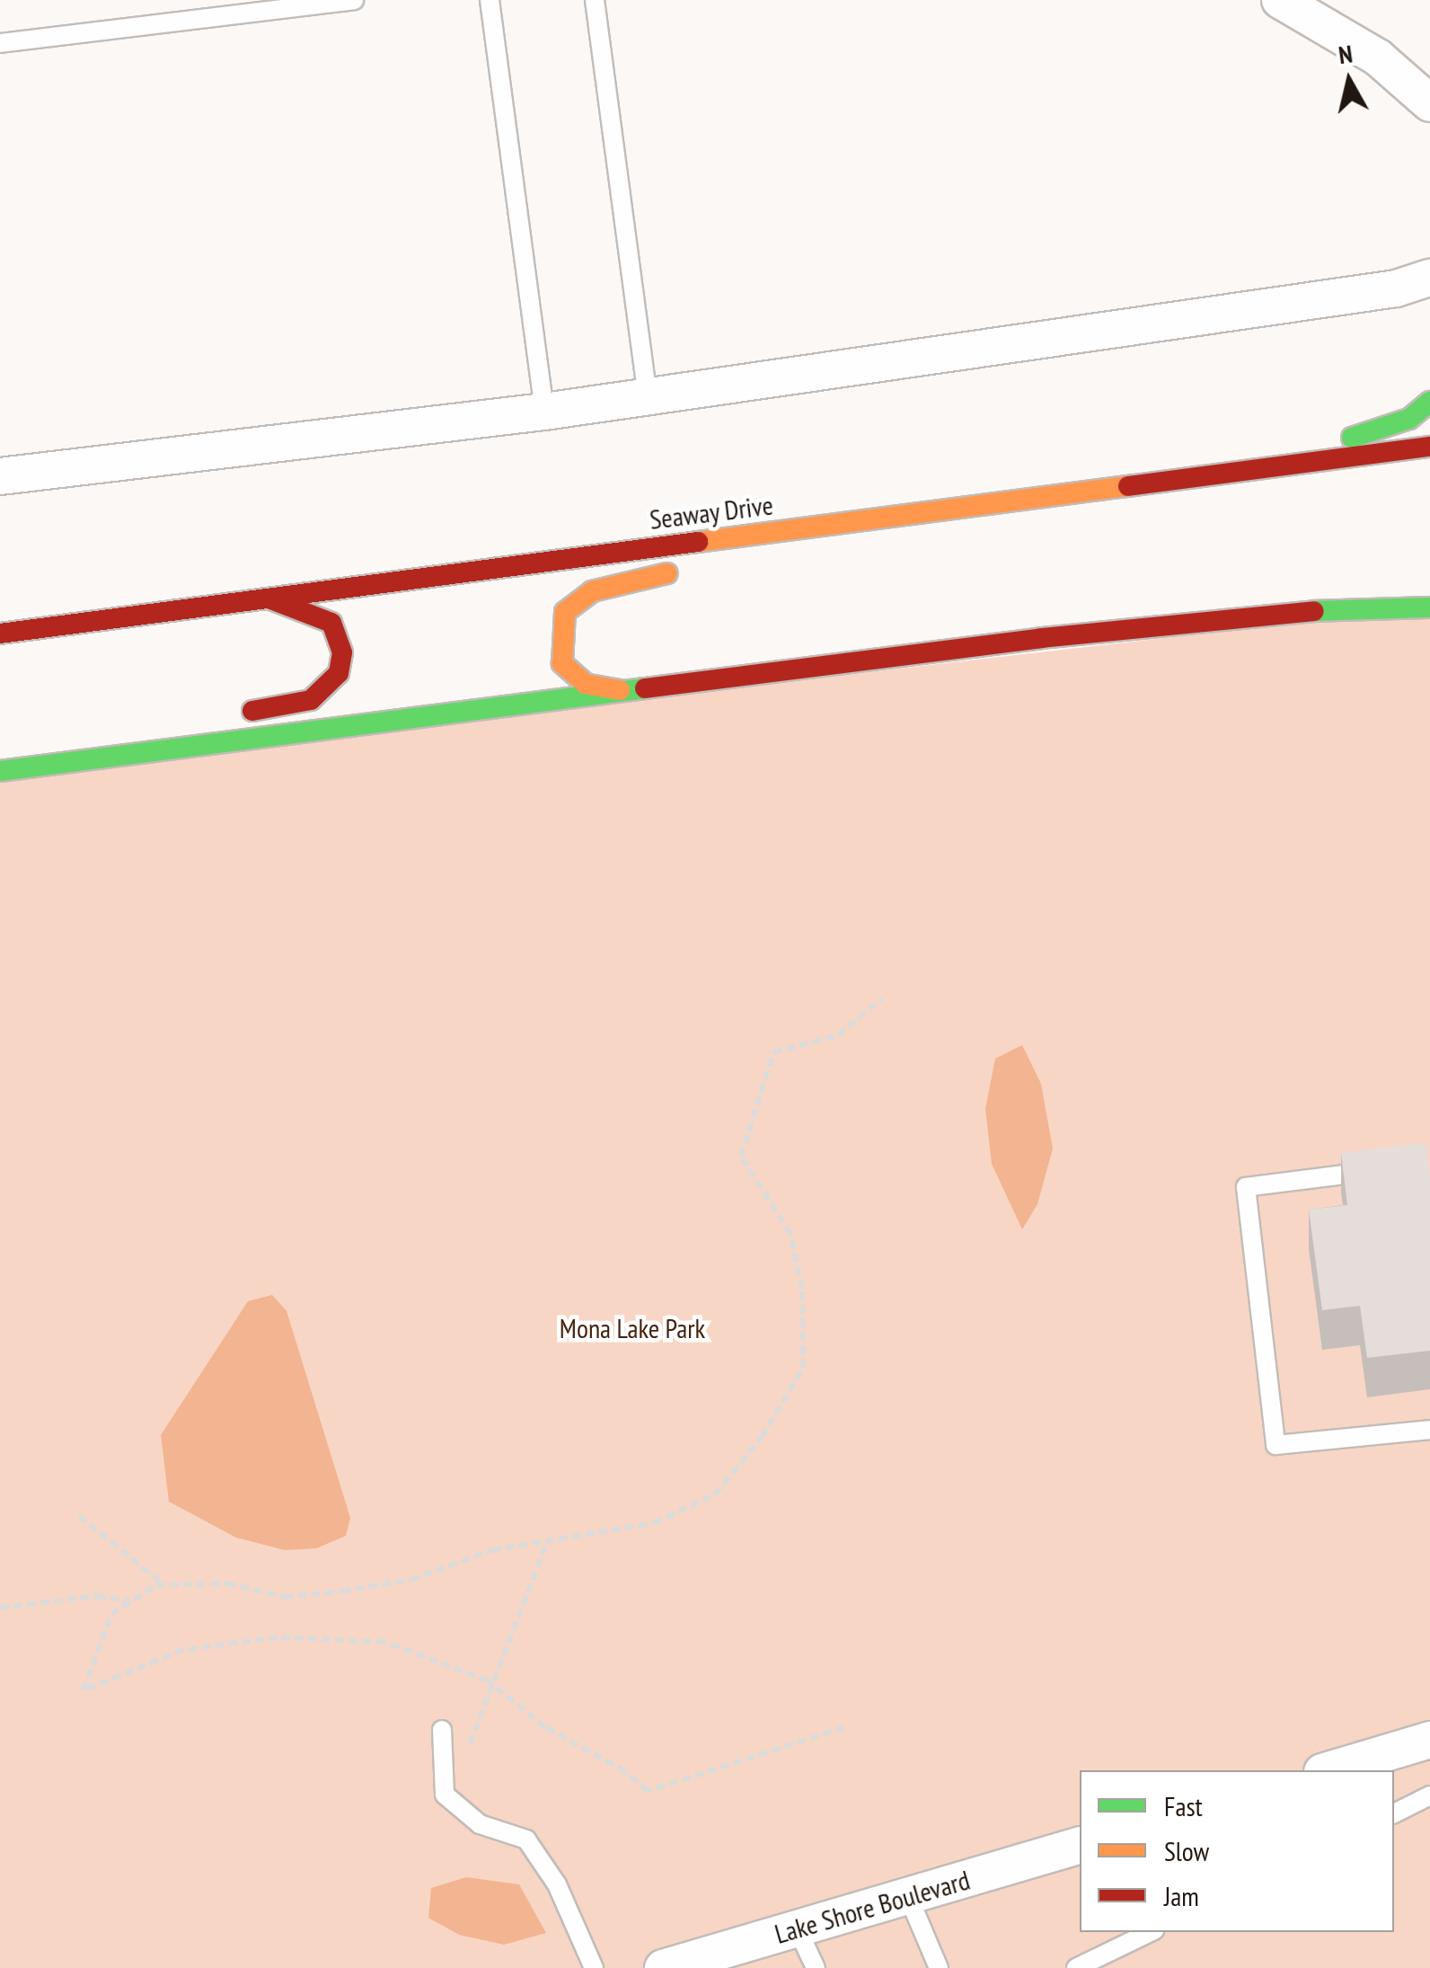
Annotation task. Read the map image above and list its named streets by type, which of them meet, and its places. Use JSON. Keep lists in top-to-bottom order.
{
  "streets": {
    "highway": ["Seaway Drive"],
    "street": ["Lake Shore Boulevard"]
  },
  "parks": ["Mona Lake Park"],
  "legend": ["Fast", "Slow", "Jam"],
  "north": "top"
}
